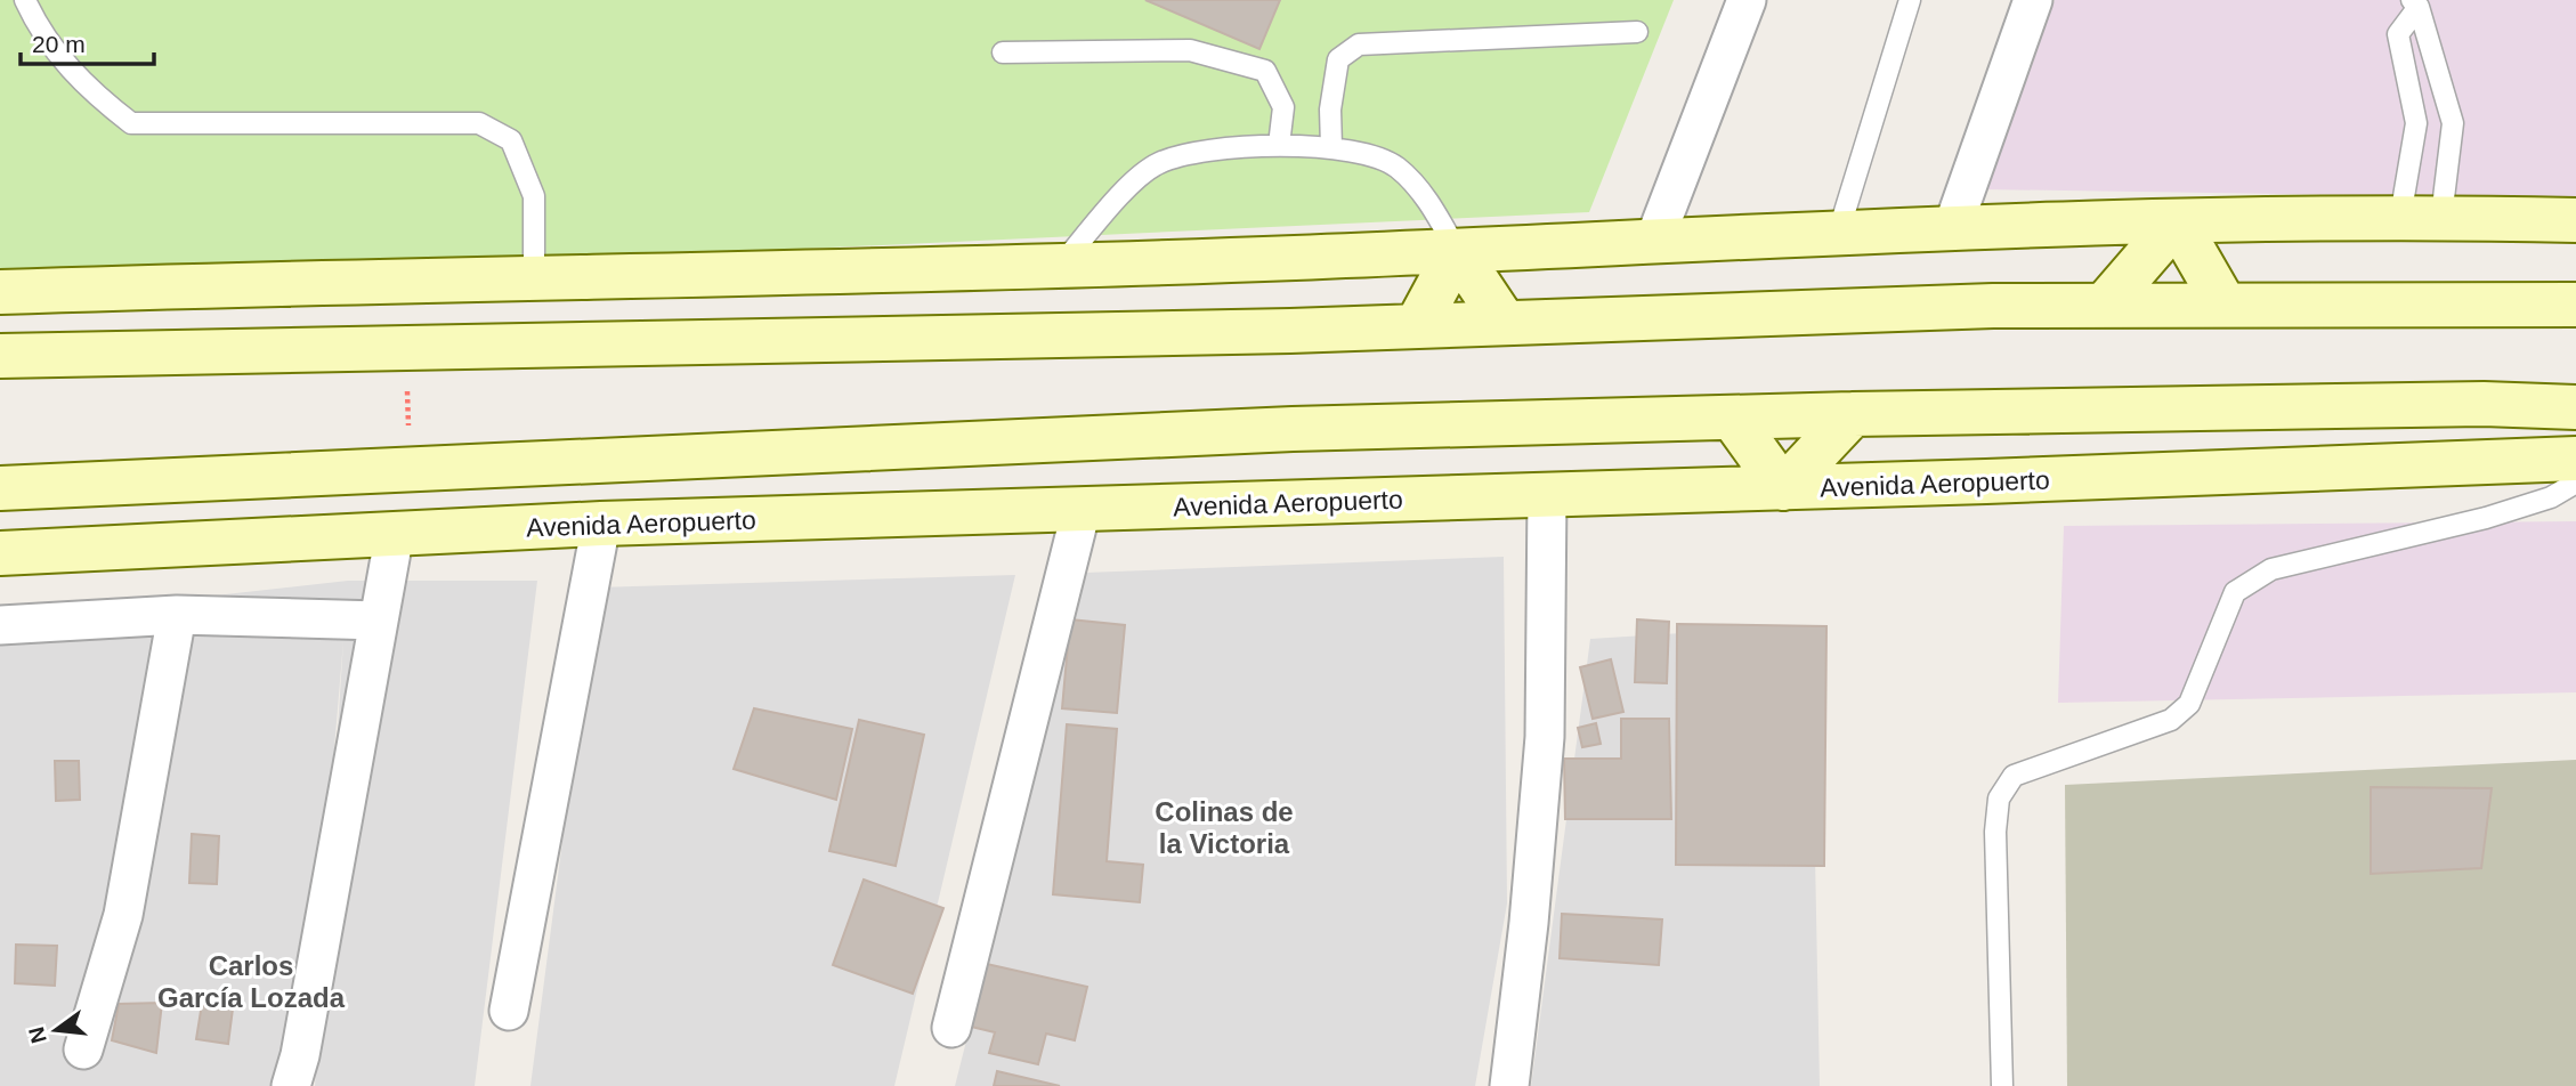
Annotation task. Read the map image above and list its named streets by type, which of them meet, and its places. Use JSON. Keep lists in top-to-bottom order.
{
  "streets": {
    "main road": ["Avenida Aeropuerto"]
  },
  "districts": ["Colinas de la Victoria", "Carlos García Lozada"],
  "scale_bar": "20 m",
  "north": "left"
}
